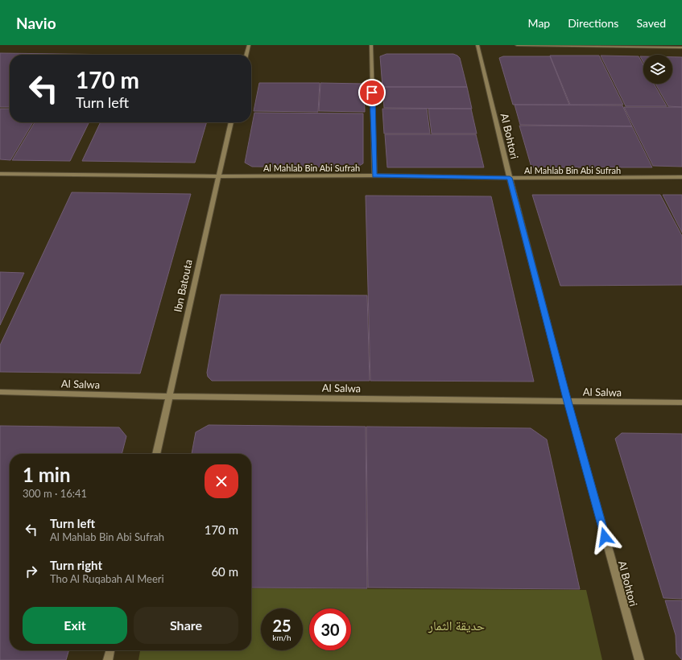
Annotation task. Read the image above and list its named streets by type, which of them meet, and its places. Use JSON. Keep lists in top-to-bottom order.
{
  "streets": {
    "street": [
      "Al Bohtori",
      "Al Mahlab Bin Abi Sufrah",
      "Ibn Batouta",
      "Al Salwa"
    ]
  },
  "crossings": [
    ["Al Bohtori", "Al Mahlab Bin Abi Sufrah"],
    ["Al Bohtori", "Al Salwa"],
    ["Al Mahlab Bin Abi Sufrah", "Ibn Batouta"],
    ["Ibn Batouta", "Al Salwa"]
  ],
  "parks": ["حديقة الثمار"],
  "page": {
    "header": "Navio",
    "nav": ["Map", "Directions", "Saved"],
    "turn": ["170 m", "Turn left"],
    "heading": ["1 min", "300 m · 16:41"],
    "list": [
      {
        "name": "Turn left",
        "note": "Al Mahlab Bin Abi Sufrah",
        "value": "170 m"
      },
      {
        "name": "Turn right",
        "note": "Tho Al Ruqabah Al Meeri",
        "value": "60 m"
      }
    ],
    "buttons": ["Exit", "Share"],
    "speed": "25 km/h",
    "limit": "30"
  }
}
